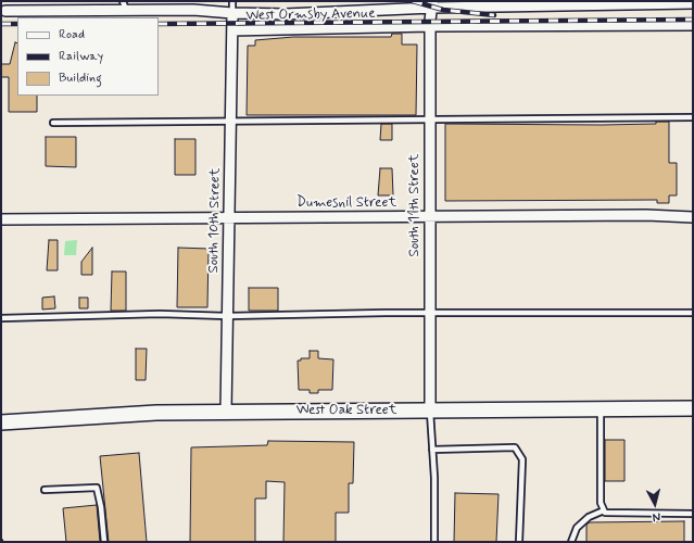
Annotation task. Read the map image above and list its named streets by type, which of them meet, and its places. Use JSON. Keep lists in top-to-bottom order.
{
  "streets": {
    "main road": ["West Oak Street"],
    "street": [
      "West Ormsby Avenue",
      "Dumesnil Street",
      "South 11th Street",
      "South 10th Street"
    ]
  },
  "crossings": [
    ["West Ormsby Avenue", "South 11th Street"],
    ["West Ormsby Avenue", "South 10th Street"],
    ["Dumesnil Street", "South 11th Street"],
    ["Dumesnil Street", "South 10th Street"],
    ["South 11th Street", "West Oak Street"],
    ["South 10th Street", "West Oak Street"]
  ],
  "legend": ["Road", "Railway", "Building"],
  "north": "bottom"
}
